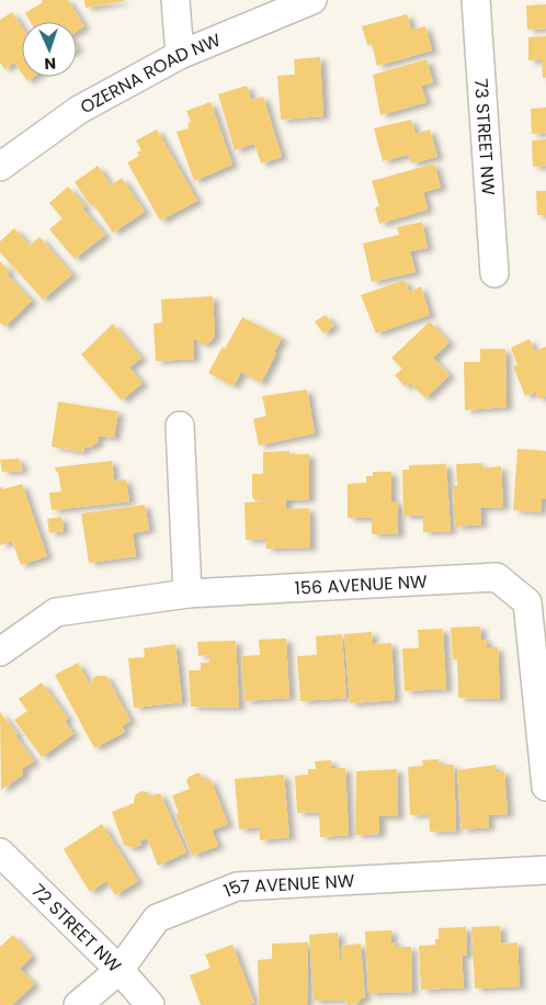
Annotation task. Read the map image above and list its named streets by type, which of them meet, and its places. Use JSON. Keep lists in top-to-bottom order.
{
  "streets": {
    "street": [
      "OZERNA ROAD NW",
      "73 STREET NW",
      "156 AVENUE NW",
      "157 AVENUE NW",
      "72 STREET NW"
    ]
  },
  "crossings": [
    ["157 AVENUE NW", "72 STREET NW"]
  ],
  "north": "bottom"
}
